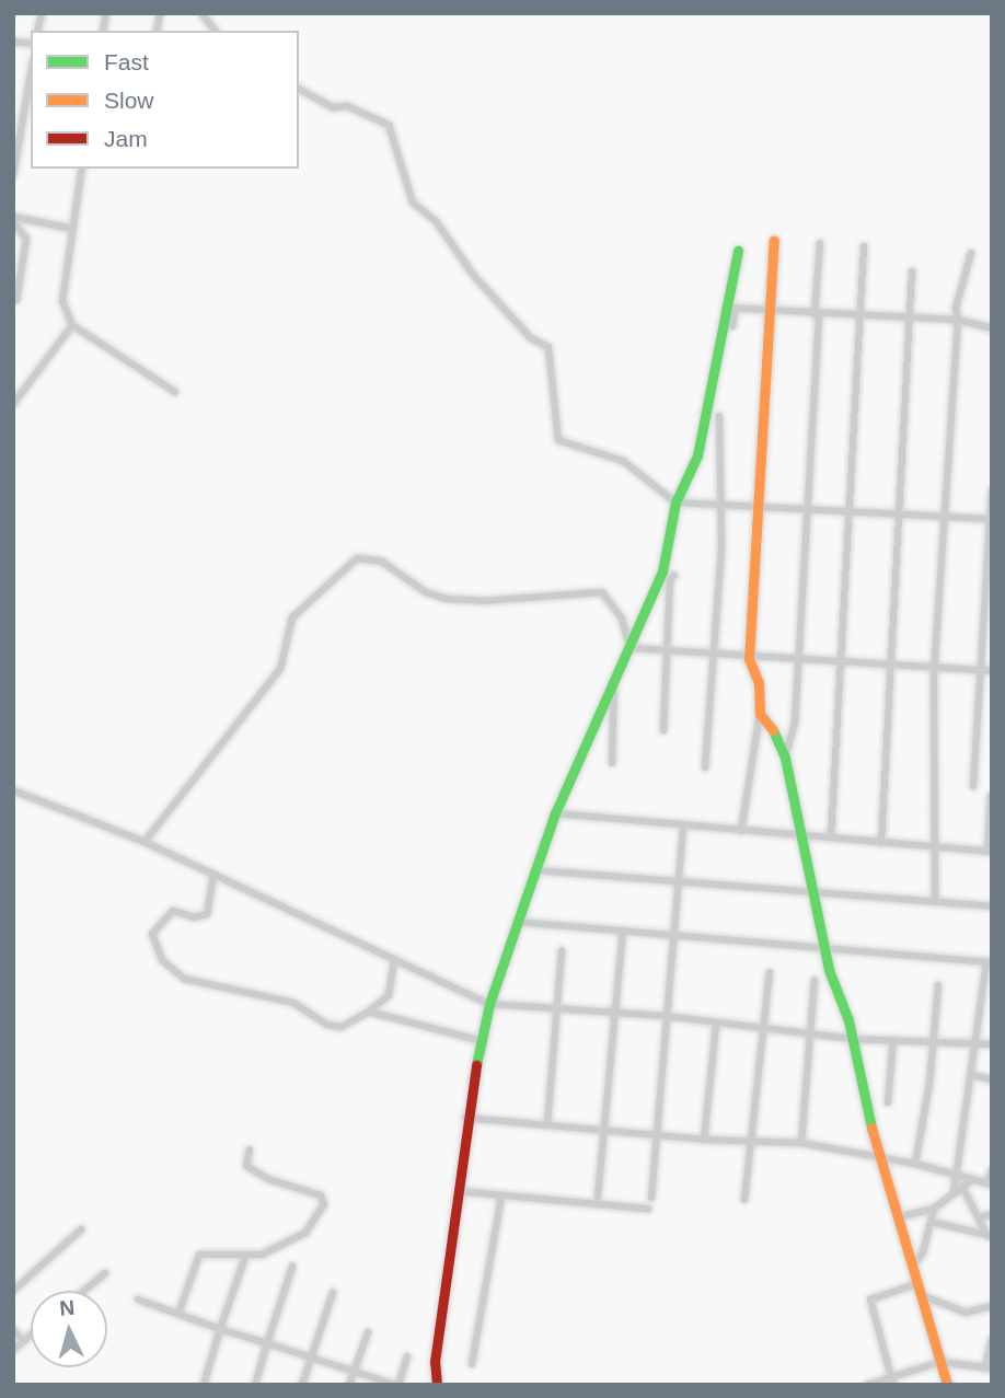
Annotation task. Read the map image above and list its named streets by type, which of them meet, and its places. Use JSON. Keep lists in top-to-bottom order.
{
  "legend": ["Fast", "Slow", "Jam"],
  "north": "top"
}
